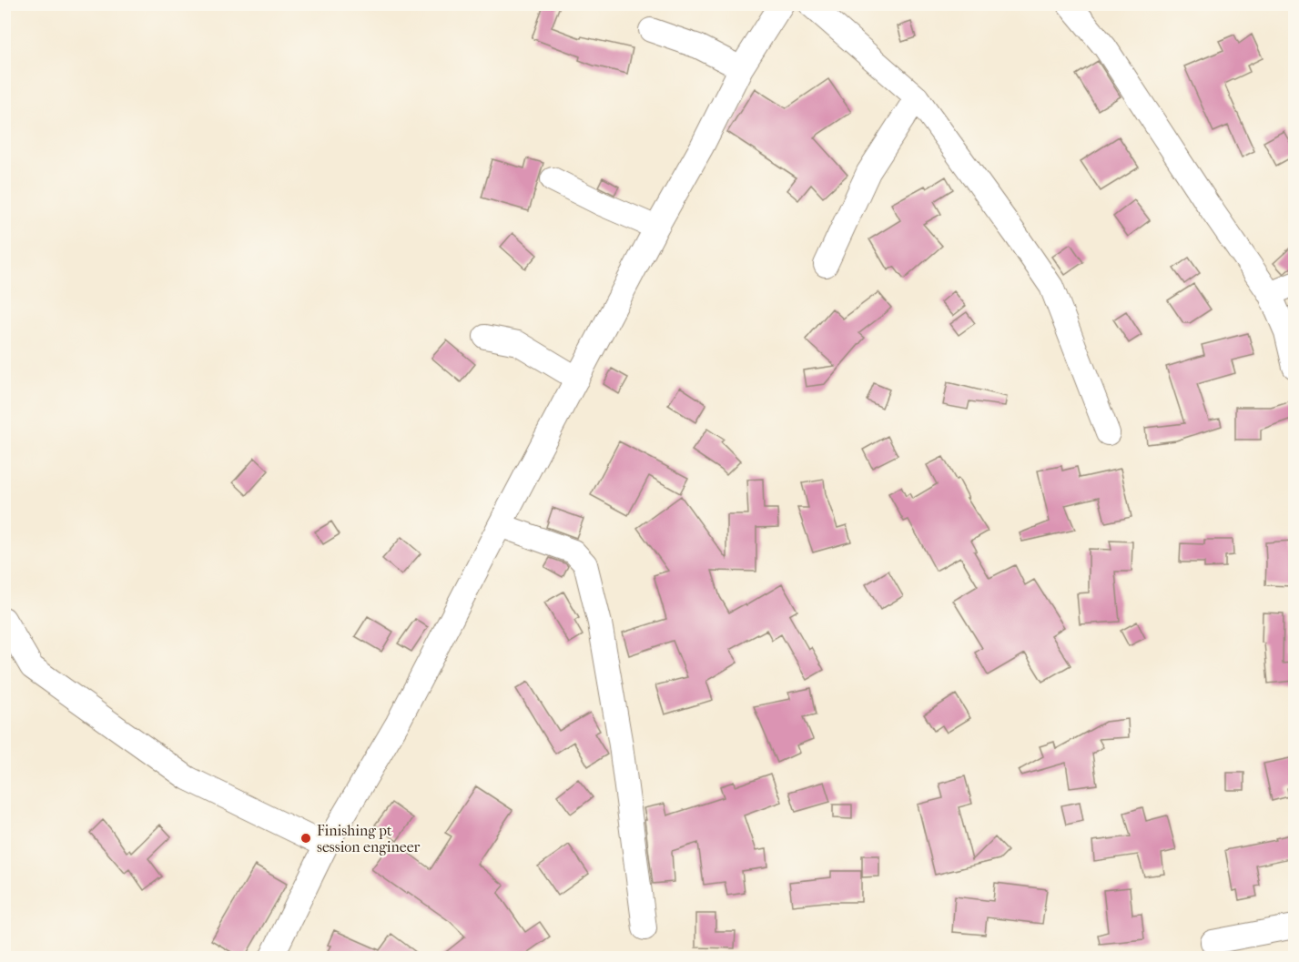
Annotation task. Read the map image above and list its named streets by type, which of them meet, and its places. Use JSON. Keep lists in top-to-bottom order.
{
  "places": ["Finishing pt session engineer"]
}
